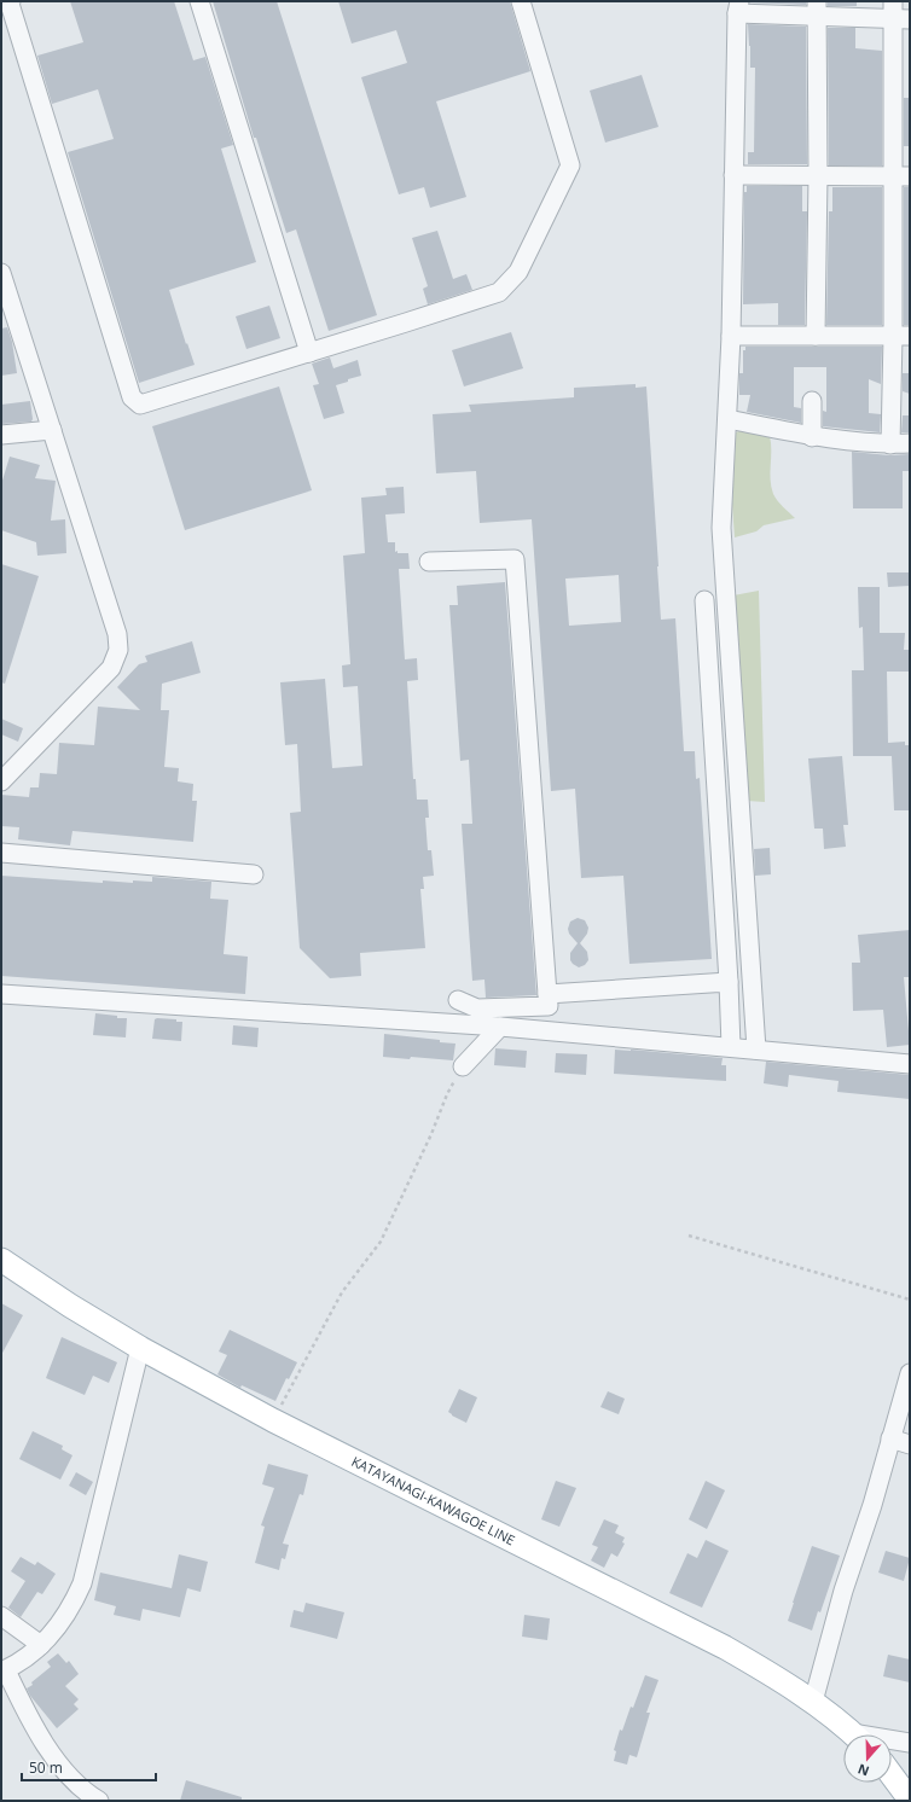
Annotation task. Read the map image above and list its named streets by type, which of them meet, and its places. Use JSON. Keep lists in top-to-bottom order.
{
  "streets": {
    "main road": ["KATAYANAGI-KAWAGOE LINE"]
  },
  "scale_bar": "50 m",
  "north": "bottom"
}
